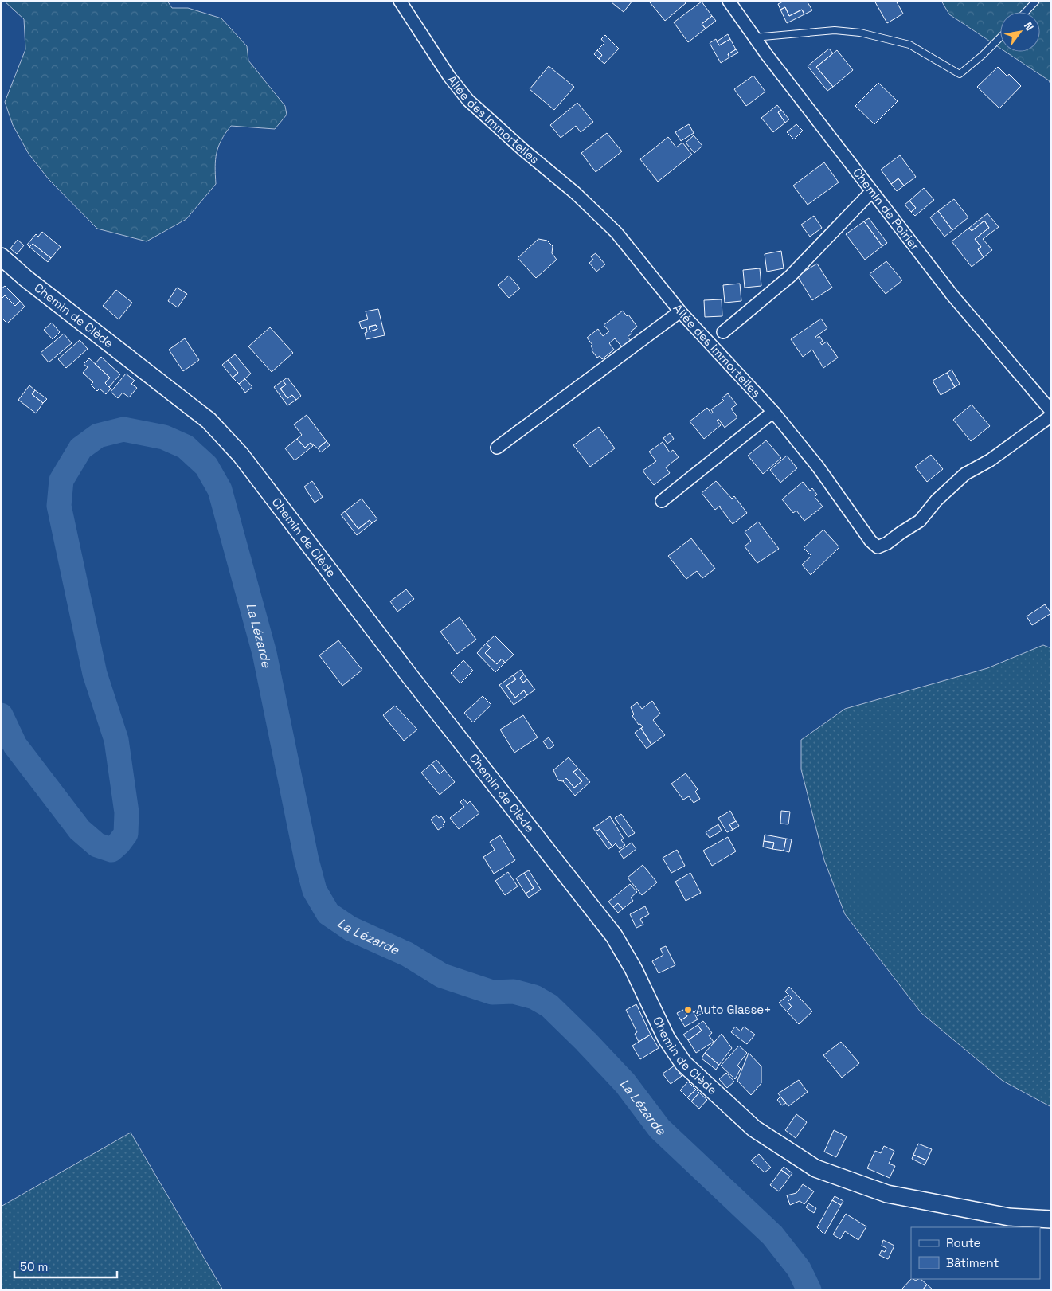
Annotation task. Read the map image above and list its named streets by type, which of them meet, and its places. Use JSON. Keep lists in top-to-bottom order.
{
  "streets": {
    "main road": ["Chemin de Clède"],
    "street": ["Allée des Immortelles", "Chemin de Poirier"]
  },
  "water": ["La Lézarde"],
  "places": ["Auto Glasse+"],
  "legend": ["Route", "Bâtiment"],
  "scale_bar": "50 m",
  "north": "top right"
}
